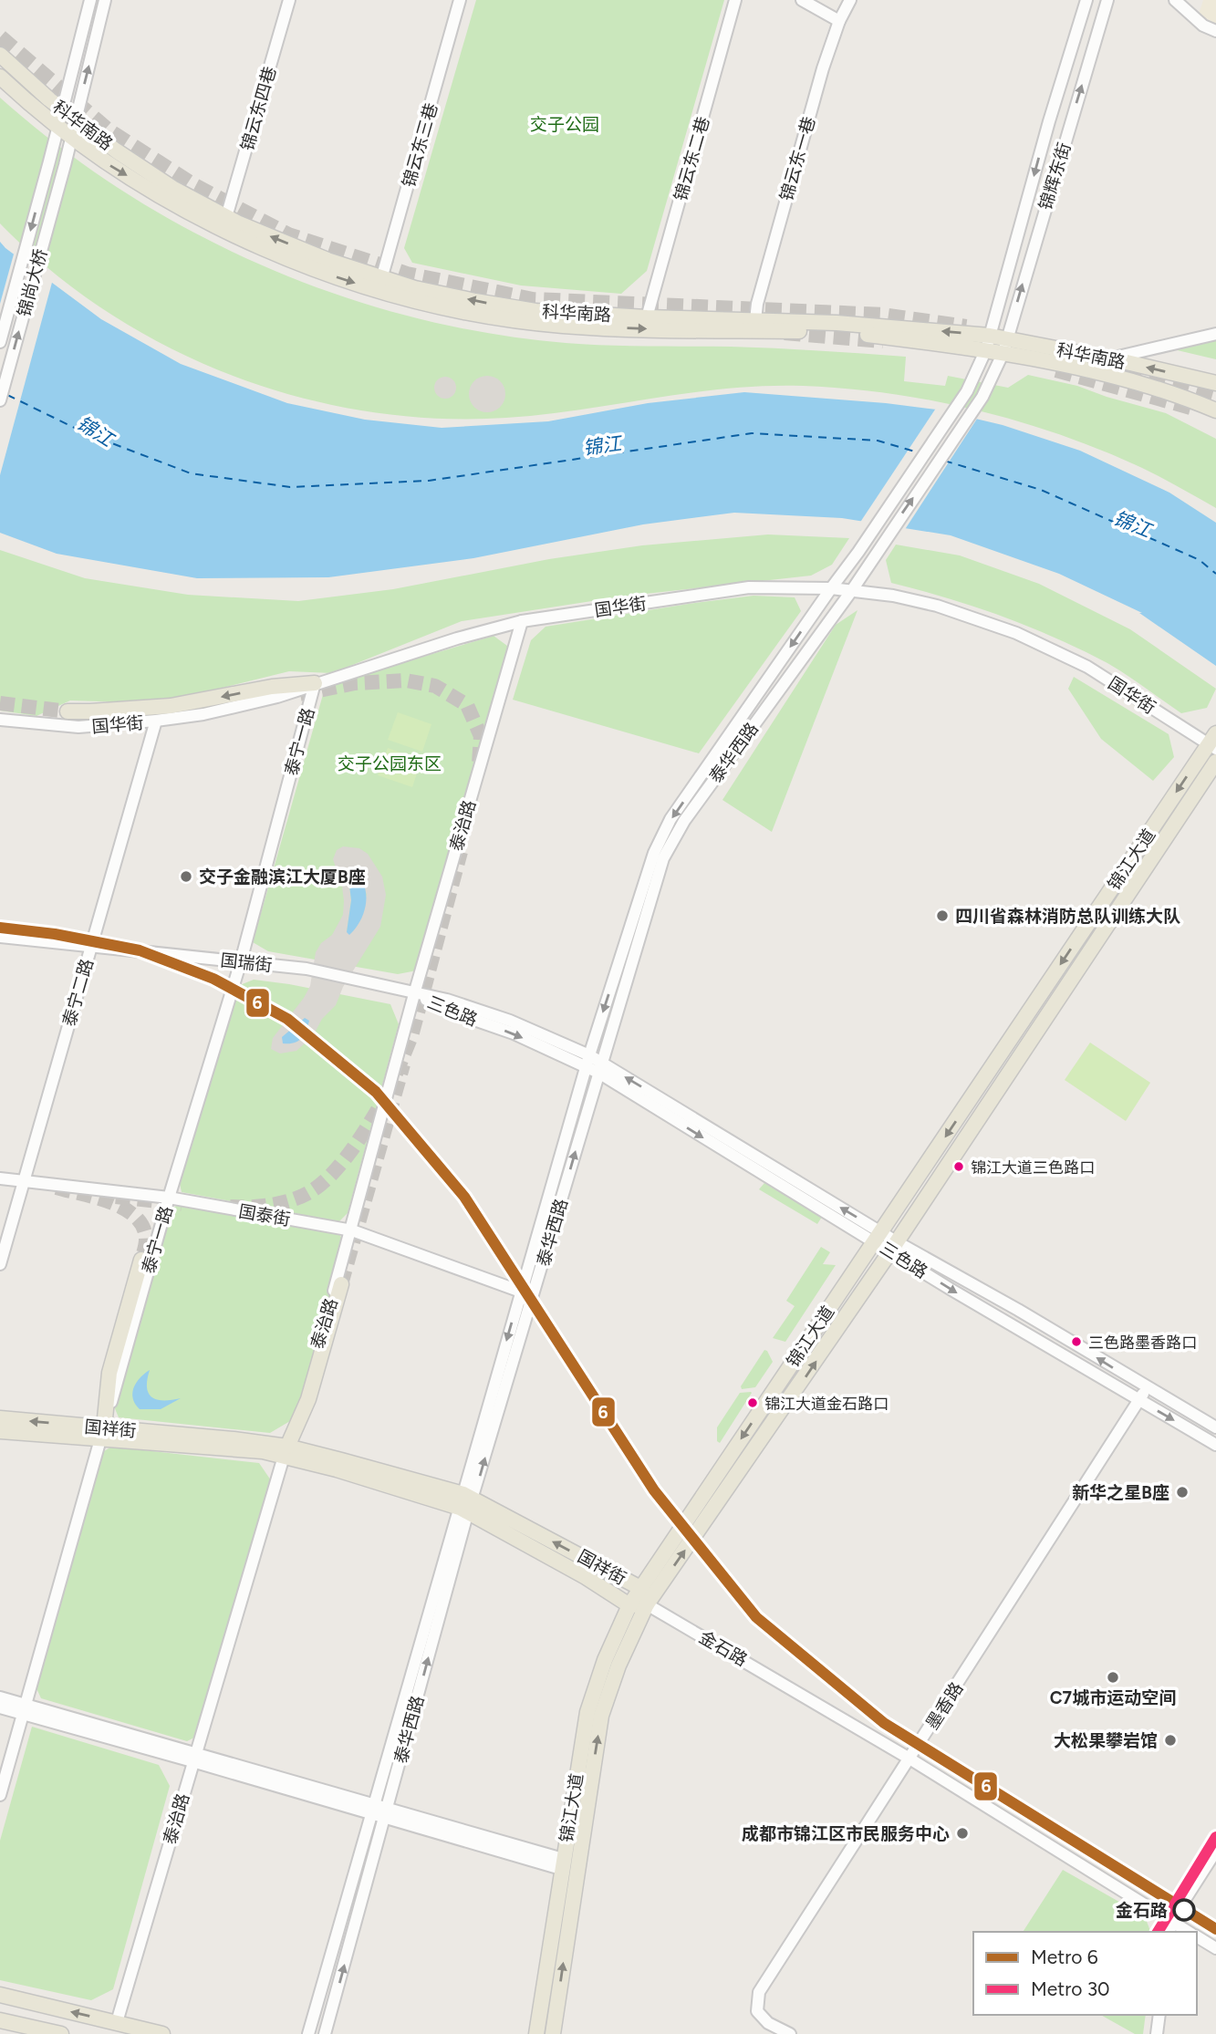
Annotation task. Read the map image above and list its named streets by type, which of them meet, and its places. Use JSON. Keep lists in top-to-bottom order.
{
  "streets": {
    "main road": ["科华南路", "锦江大道", "国祥街"],
    "street": [
      "锦云东四巷",
      "锦云东三巷",
      "锦云东二巷",
      "锦云东一巷",
      "锦辉东街",
      "锦尚大桥",
      "国华街",
      "泰宁一路",
      "泰华西路",
      "泰治路",
      "国瑞街",
      "泰宁二路",
      "三色路",
      "国泰街",
      "金石路",
      "墨香路"
    ]
  },
  "crossings": [
    ["锦云东四巷", "科华南路"],
    ["科华南路", "锦云东三巷"],
    ["科华南路", "锦云东二巷"],
    ["科华南路", "锦云东一巷"],
    ["科华南路", "锦辉东街"],
    ["科华南路", "锦尚大桥"],
    ["锦辉东街", "泰华西路"],
    ["国华街", "泰宁一路"],
    ["国华街", "泰华西路"],
    ["国华街", "泰治路"],
    ["国华街", "锦江大道"],
    ["国华街", "泰宁二路"],
    ["泰宁一路", "国瑞街"],
    ["泰宁一路", "国泰街"],
    ["泰宁一路", "国祥街"],
    ["泰华西路", "三色路"],
    ["泰华西路", "国泰街"],
    ["泰华西路", "国祥街"],
    ["泰治路", "国瑞街"],
    ["泰治路", "三色路"],
    ["泰治路", "国泰街"],
    ["泰治路", "国祥街"],
    ["锦江大道", "三色路"],
    ["锦江大道", "国祥街"],
    ["锦江大道", "金石路"],
    ["国瑞街", "泰宁二路"],
    ["国瑞街", "三色路"],
    ["泰宁二路", "国泰街"],
    ["三色路", "墨香路"],
    ["国祥街", "金石路"],
    ["金石路", "墨香路"]
  ],
  "water": ["锦江"],
  "parks": ["交子公园", "交子公园东区"],
  "places": [
    "交子金融滨江大厦B座",
    "四川省森林消防总队训练大队",
    "锦江大道三色路口",
    "三色路墨香路口",
    "锦江大道金石路口",
    "新华之星B座",
    "C7城市运动空间",
    "大松果攀岩馆",
    "成都市锦江区市民服务中心",
    "金石路"
  ],
  "lines": ["metro line 6", "metro line 30"],
  "legend": ["Metro 6", "Metro 30"]
}
